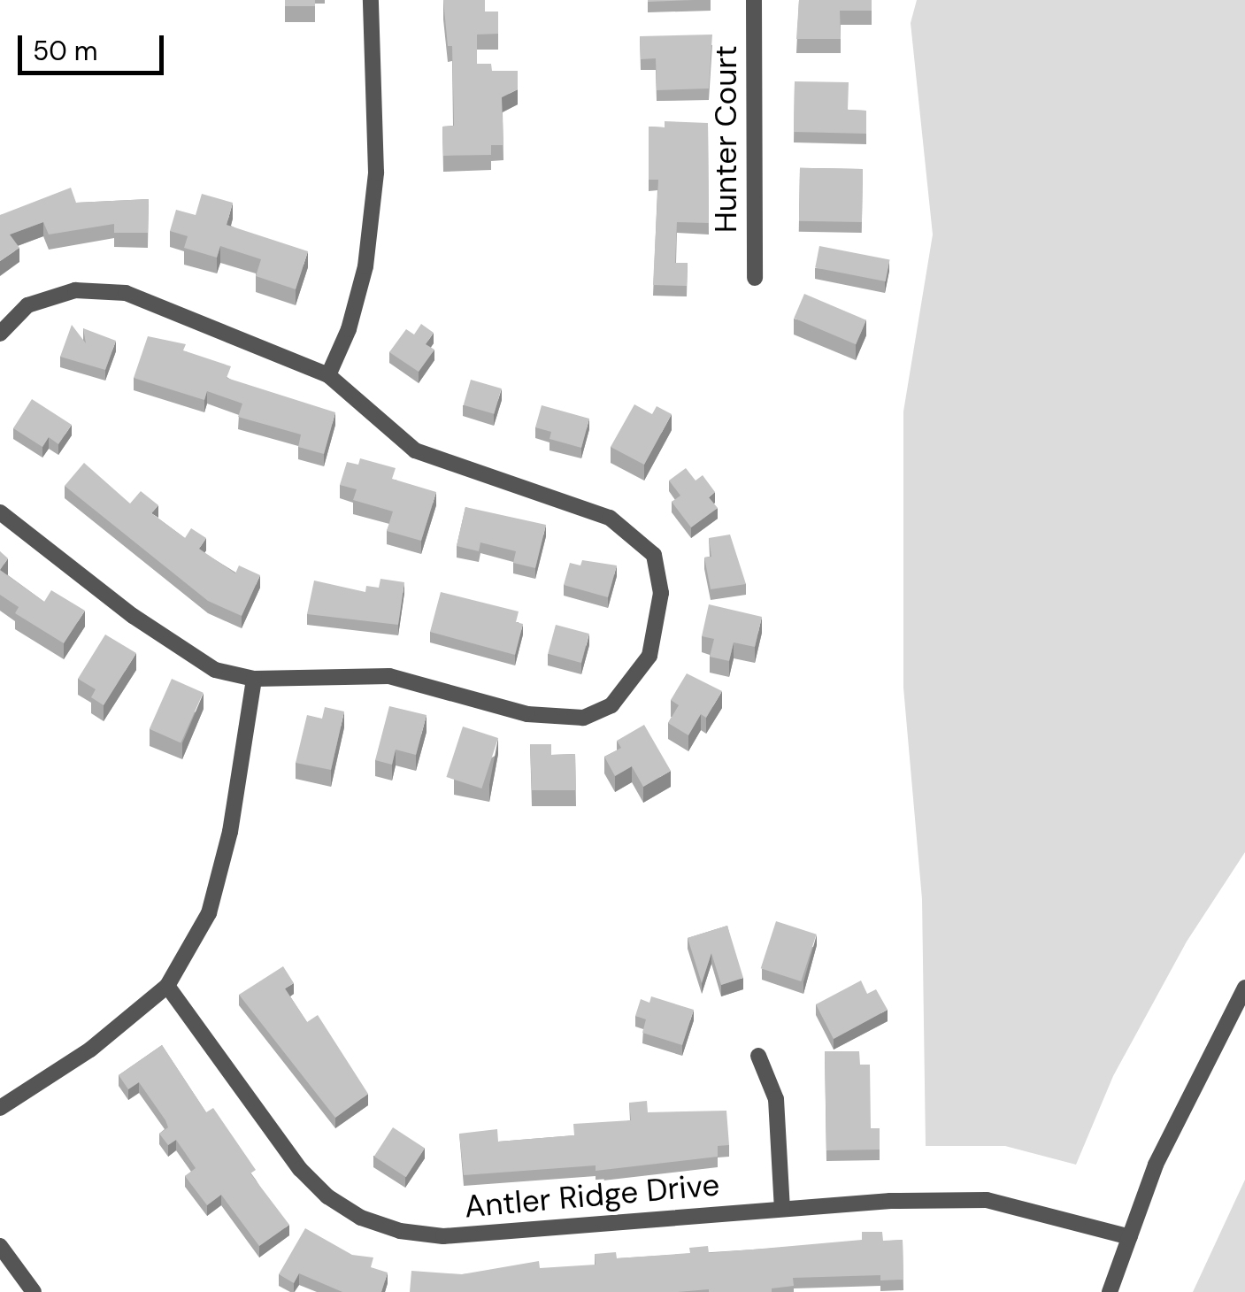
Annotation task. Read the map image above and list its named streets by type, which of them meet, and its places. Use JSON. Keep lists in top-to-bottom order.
{
  "streets": {
    "street": ["Hunter Court", "Antler Ridge Drive"]
  },
  "scale_bar": "50 m"
}
